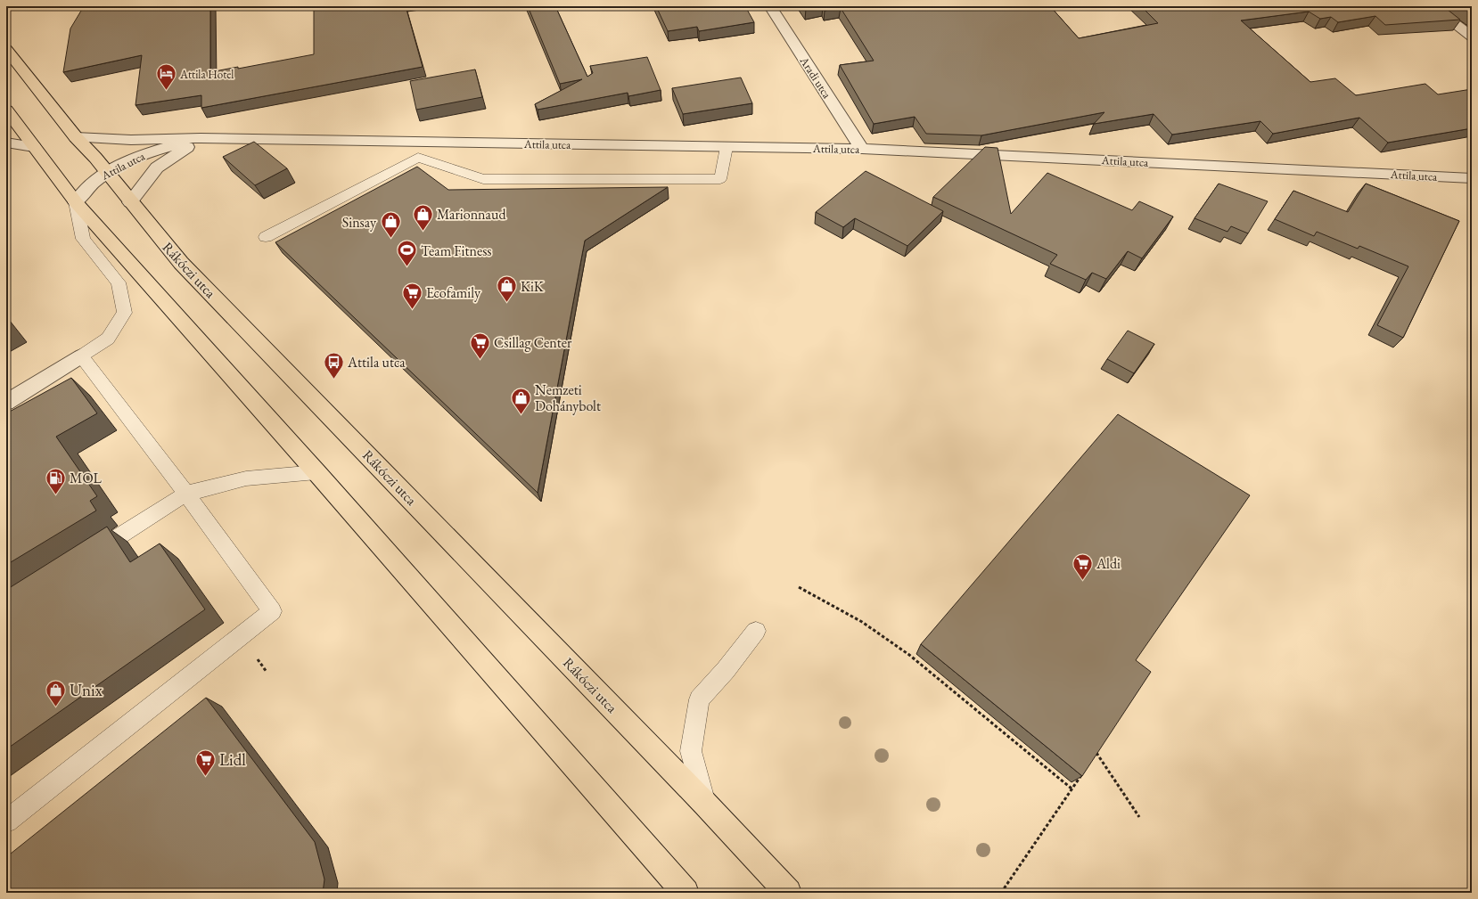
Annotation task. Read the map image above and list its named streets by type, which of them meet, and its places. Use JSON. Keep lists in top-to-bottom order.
{
  "streets": {
    "main road": ["Rákóczi utca"],
    "street": ["Aradi utca", "Attila utca"]
  },
  "crossings": [
    ["Aradi utca", "Attila utca"],
    ["Attila utca", "Rákóczi utca"]
  ],
  "places": {
    "hotel": ["Attila Hotel"],
    "shop": [
      "Marionnaud",
      "Sinsay",
      "KiK",
      "Nemzeti Dohánybolt",
      "Unix"
    ],
    "sports": ["Team Fitness"],
    "supermarket": [
      "Ecofamily",
      "Csillag Center",
      "Aldi",
      "Lidl"
    ],
    "bus stop": ["Attila utca"],
    "fuel station": ["MOL"]
  }
}
